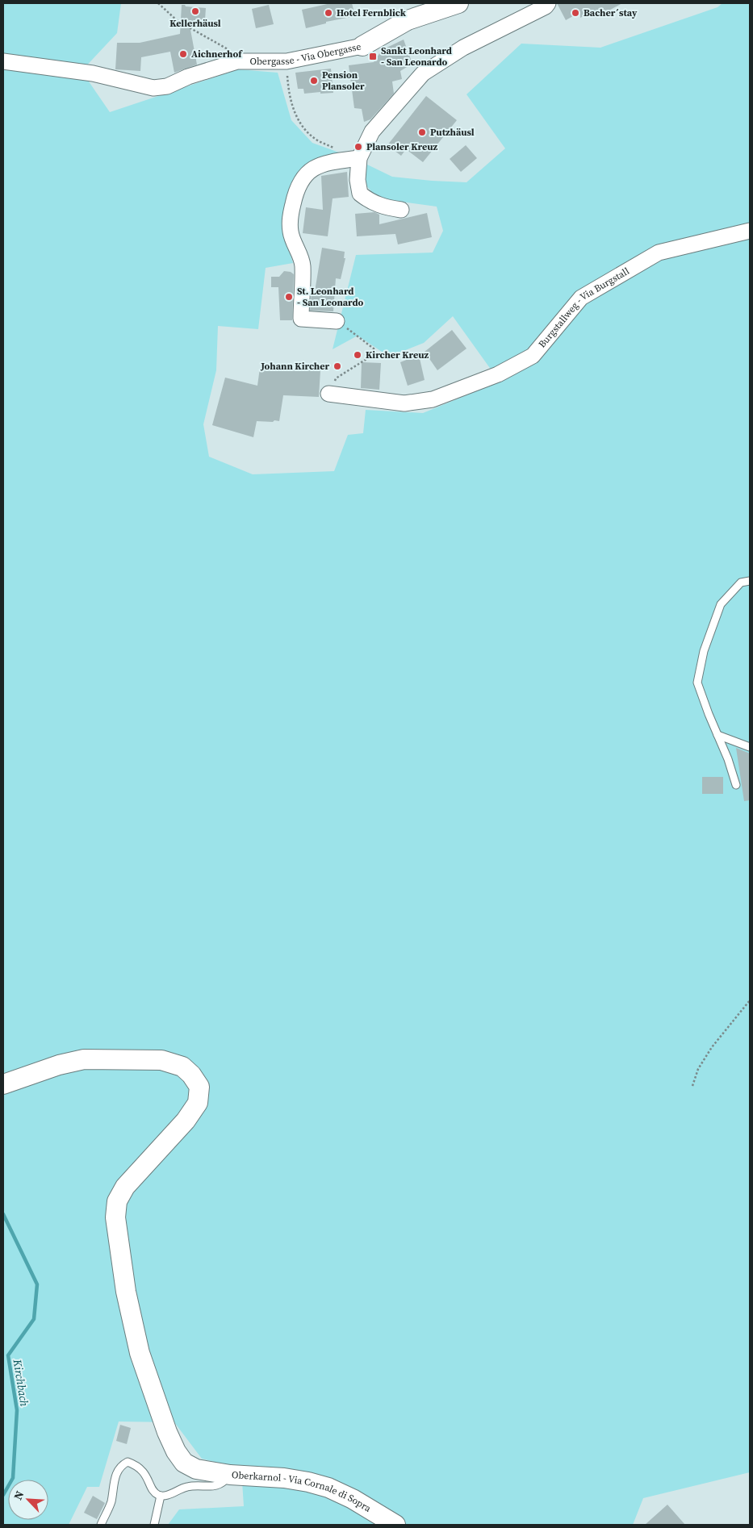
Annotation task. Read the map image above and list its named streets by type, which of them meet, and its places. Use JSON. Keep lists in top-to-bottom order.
{
  "streets": {
    "street": ["Obergasse - Via Obergasse", "Burgstallweg - Via Burgstall", "Oberkarnol - Via Cornale di Sopra"]
  },
  "water": ["Kirchbach"],
  "places": {
    "other": [
      "Kellerhäusl",
      "Hotel Fernblick",
      "Bacher´stay",
      "Aichnerhof",
      "Pension Plansoler",
      "Putzhäusl",
      "Plansoler Kreuz",
      "St. Leonhard - San Leonardo",
      "Kircher Kreuz",
      "Johann Kircher"
    ],
    "transit": ["Sankt Leonhard - San Leonardo"]
  },
  "north": "top left"
}
